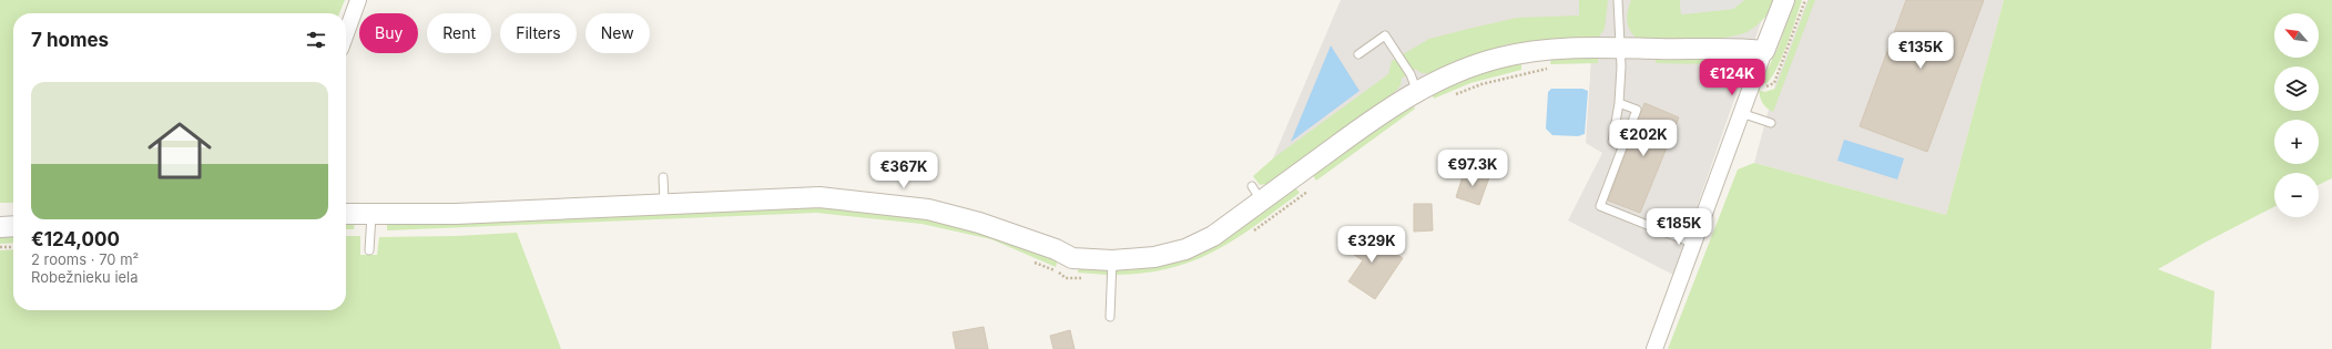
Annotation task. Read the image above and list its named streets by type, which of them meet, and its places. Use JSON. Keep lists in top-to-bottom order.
{
  "north": "top left",
  "page": {
    "map_buttons": ["+", "−"],
    "chip": [
      "Buy",
      "Rent",
      "Filters",
      "New"
    ],
    "heading": "7 homes",
    "price": [
      "€135K",
      "€124K",
      "€202K",
      "€97.3K",
      "€367K",
      "€185K",
      "€329K"
    ],
    "list": [
      {
        "name": "€124,000",
        "note": "2 rooms · 70 m² · Robežnieku iela"
      }
    ]
  }
}
